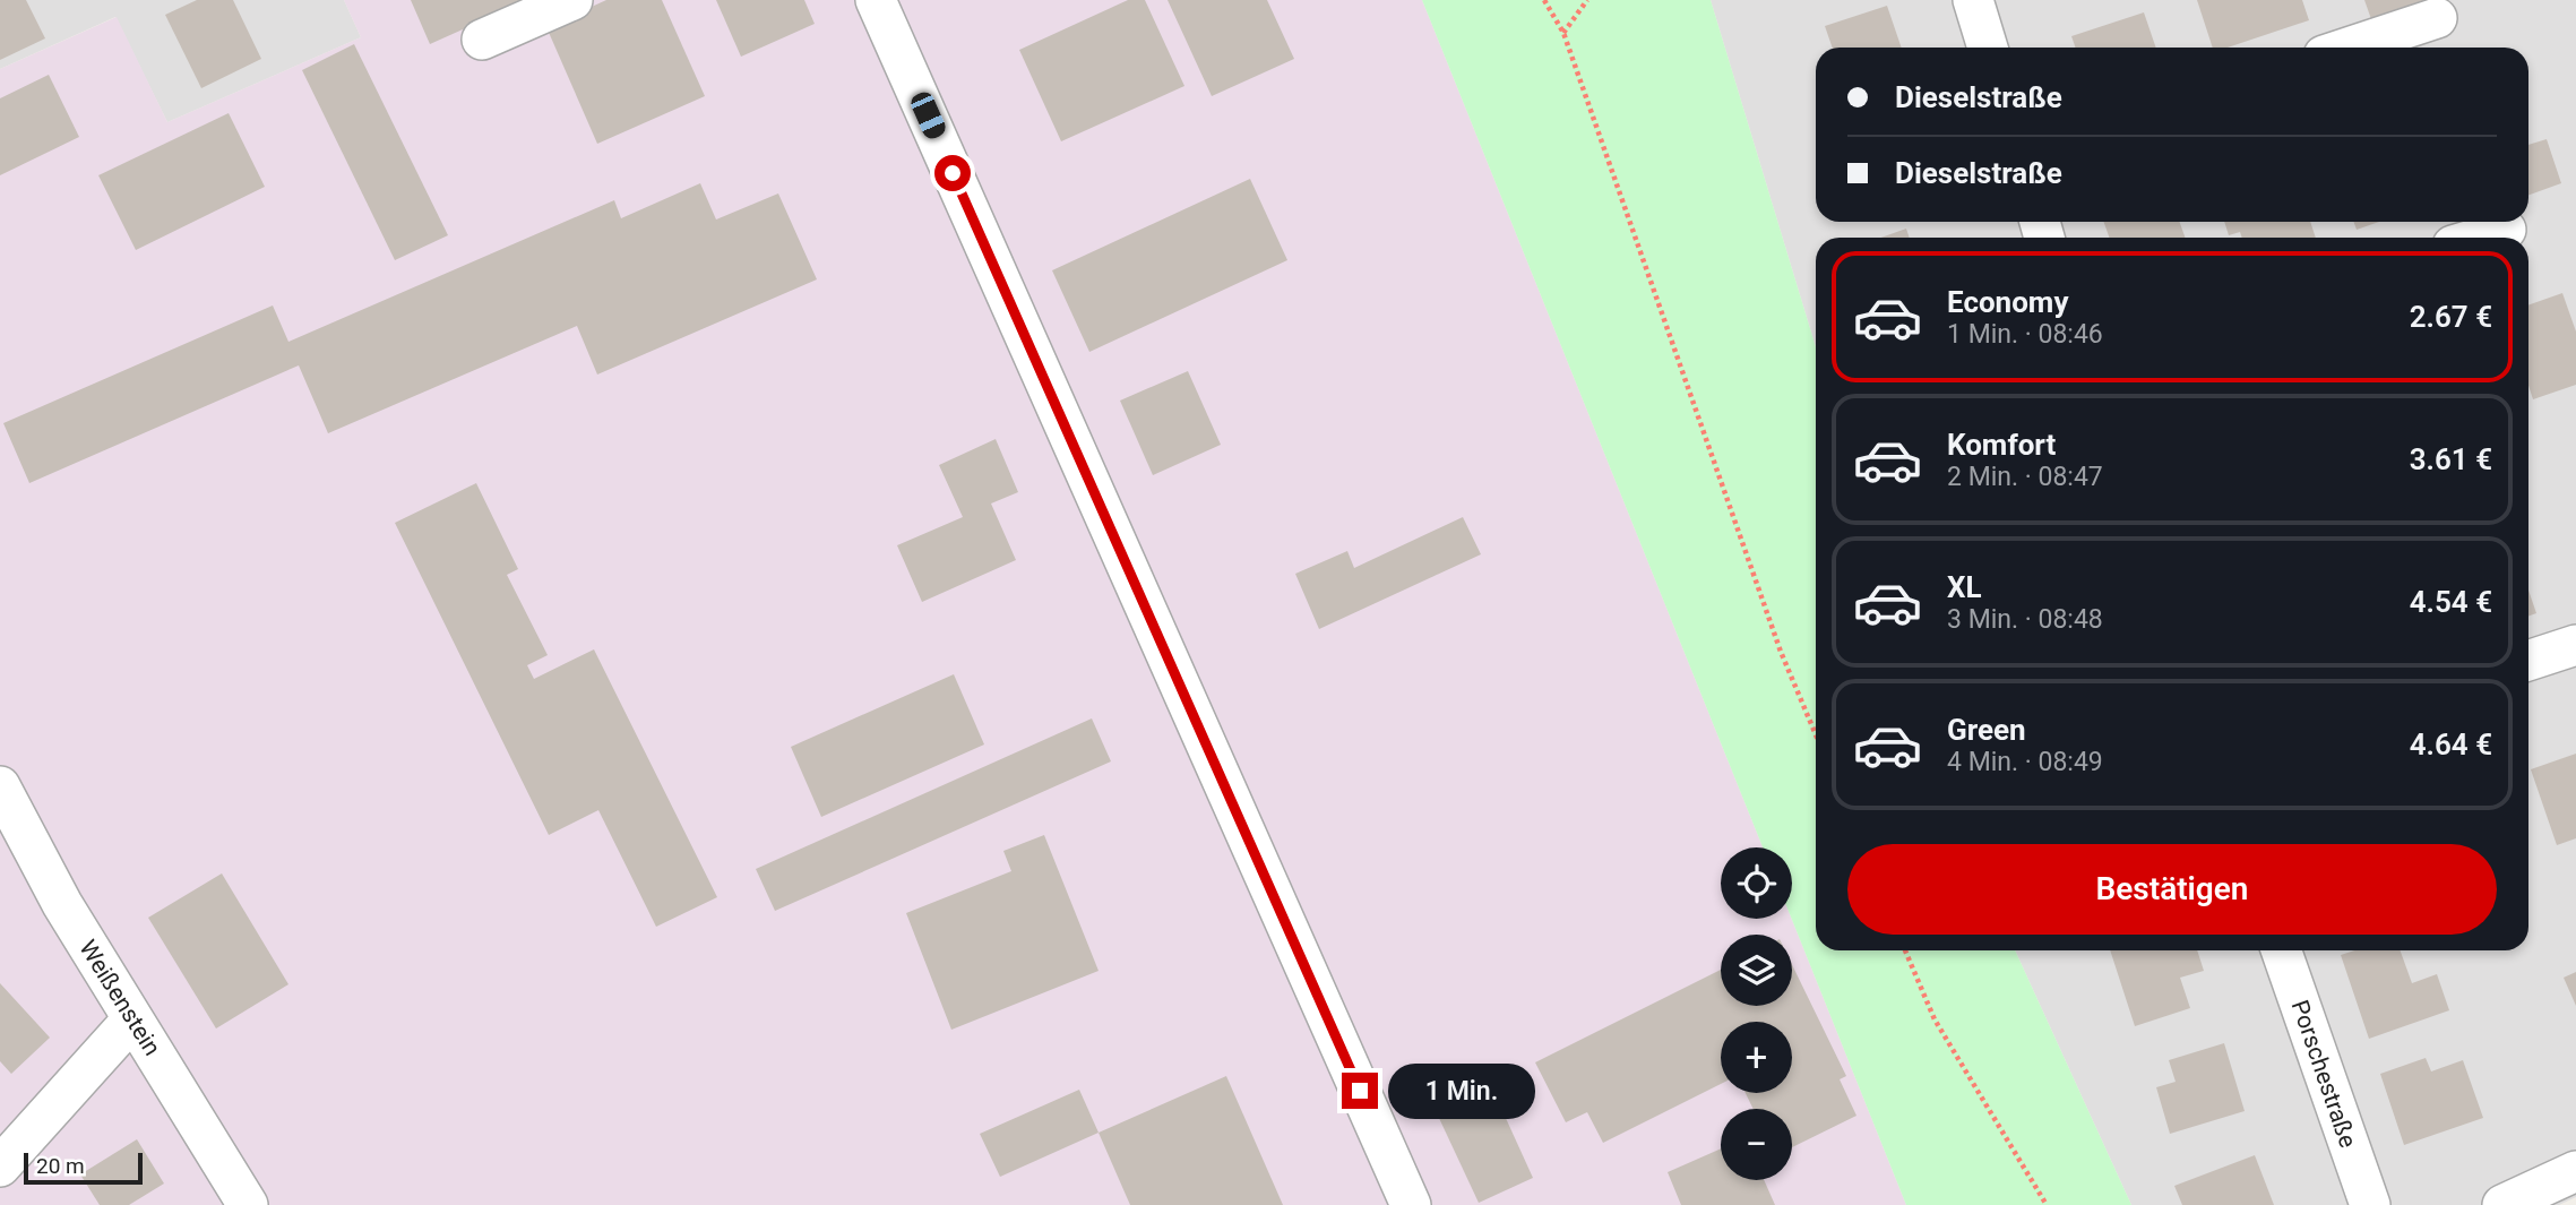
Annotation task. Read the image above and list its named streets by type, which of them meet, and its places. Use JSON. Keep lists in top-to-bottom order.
{
  "streets": {
    "street": ["Weißenstein", "Porschestraße"]
  },
  "scale_bar": "20 m",
  "page": {
    "banner": ["Dieselstraße", "Dieselstraße"],
    "list": [
      {
        "name": "Economy",
        "note": "1 Min. · 08:46",
        "value": "2.67 €"
      },
      {
        "name": "Komfort",
        "note": "2 Min. · 08:47",
        "value": "3.61 €"
      },
      {
        "name": "XL",
        "note": "3 Min. · 08:48",
        "value": "4.54 €"
      },
      {
        "name": "Green",
        "note": "4 Min. · 08:49",
        "value": "4.64 €"
      }
    ],
    "buttons": "Bestätigen",
    "map_buttons": ["+", "−"],
    "bubble": "1 Min.",
    "scale": "20 m"
  }
}
